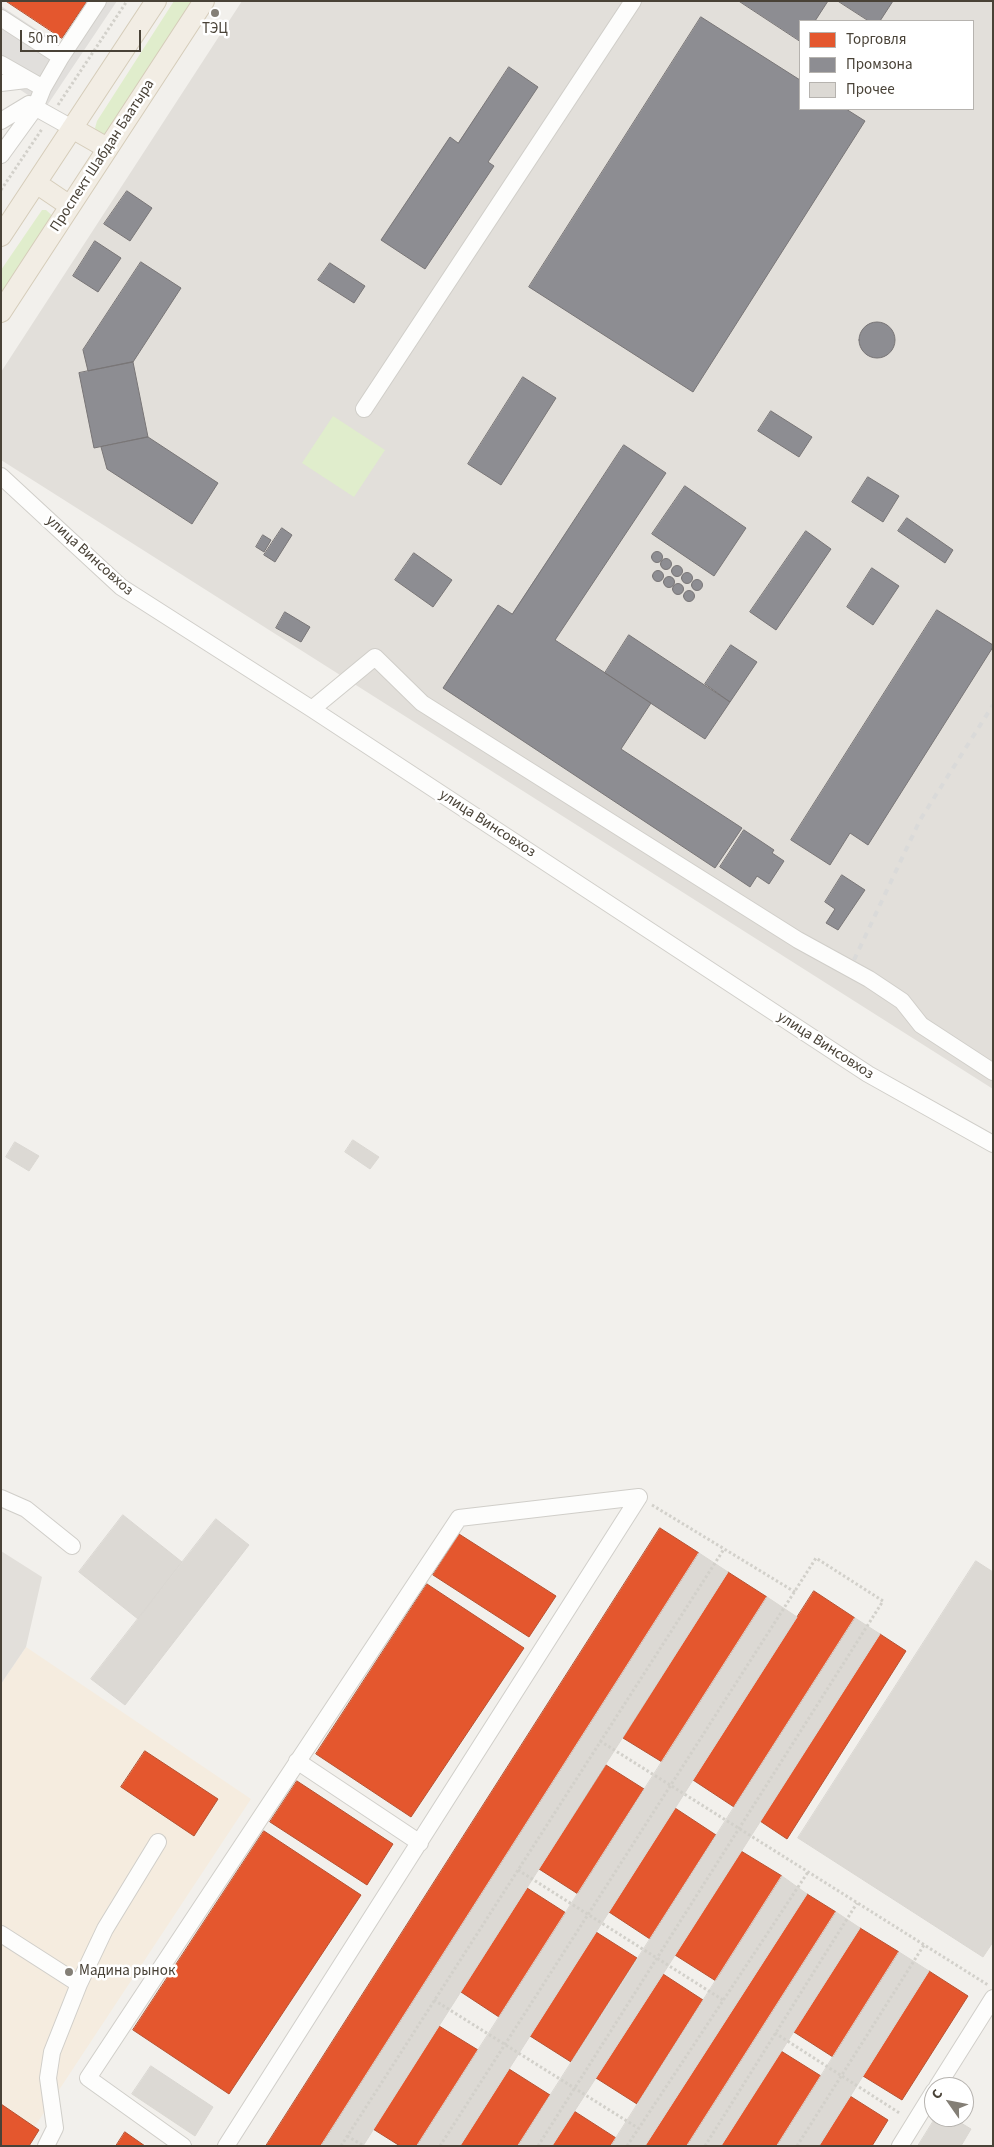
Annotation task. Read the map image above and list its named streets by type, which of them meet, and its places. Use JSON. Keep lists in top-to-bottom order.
{
  "streets": {
    "main road": ["Проспект Шабдан Баатыра"],
    "street": ["улица Винсовхоз"]
  },
  "places": ["ТЭЦ", "Мадина рынок"],
  "legend": ["Торговля", "Промзона", "Прочее"],
  "scale_bar": "50 m",
  "north": "top left"
}
